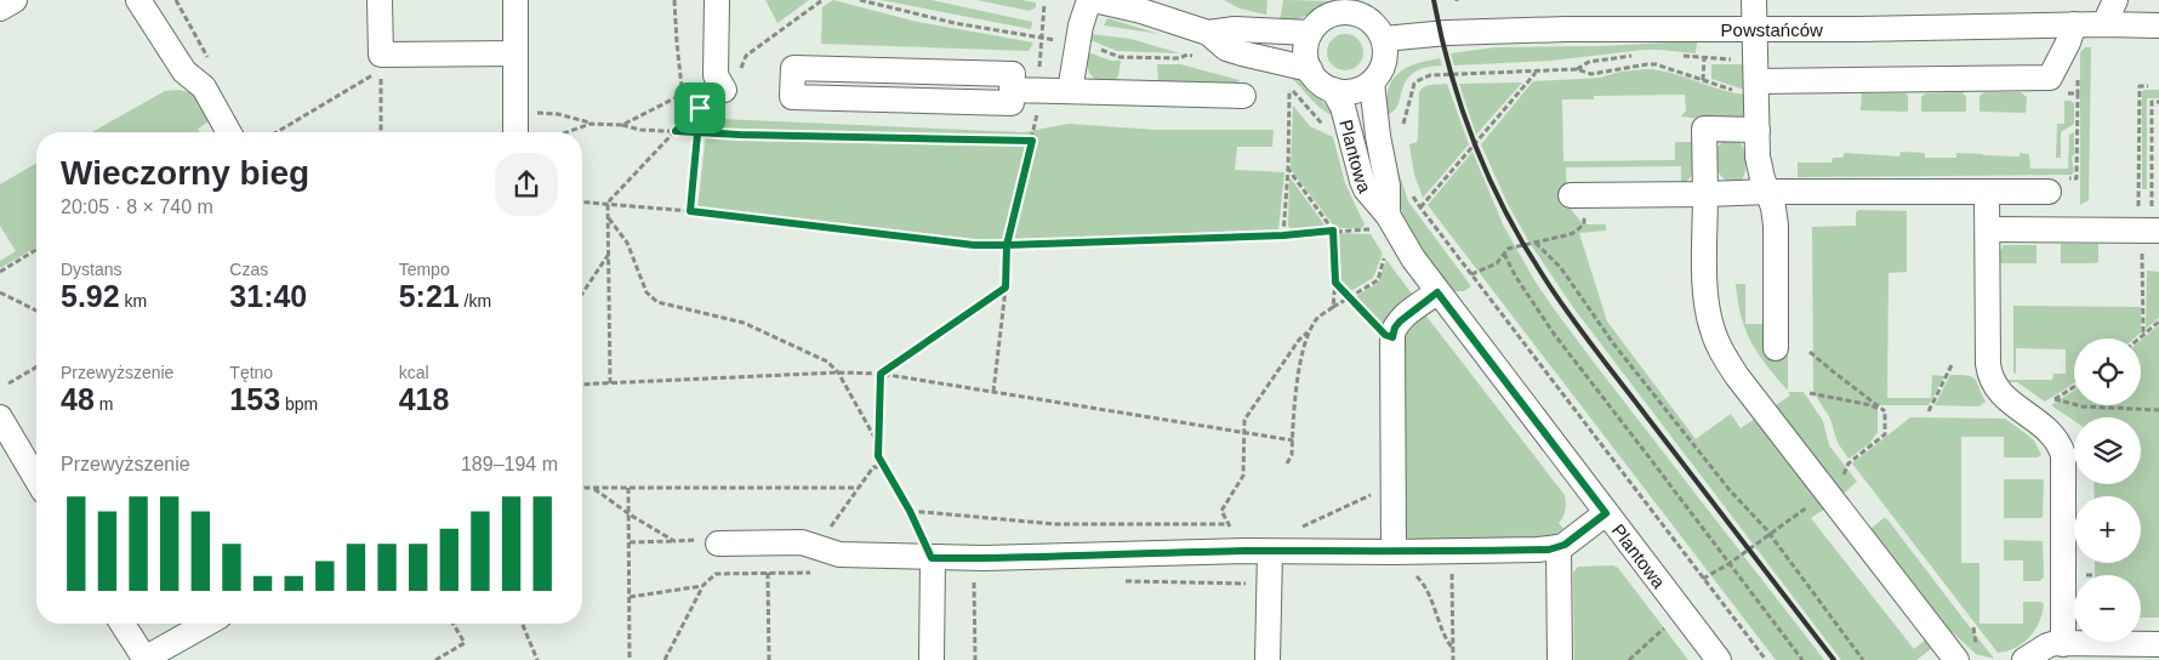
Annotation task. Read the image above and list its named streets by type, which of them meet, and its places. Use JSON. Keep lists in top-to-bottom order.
{
  "streets": {
    "street": ["Powstańców", "Plantowa"]
  },
  "crossings": [
    ["Powstańców", "Plantowa"]
  ],
  "page": {
    "heading": ["Wieczorny bieg", "20:05 · 8 × 740 m"],
    "stats": [
      ["Dystans", "5.92 km"],
      ["Czas", "31:40"],
      ["Tempo", "5:21 /km"],
      ["Przewyższenie", "48 m"],
      ["Tętno", "153 bpm"],
      ["kcal", "418"]
    ],
    "map_buttons": ["+", "−"],
    "chart": ["Przewyższenie", "189–194 m"]
  }
}
